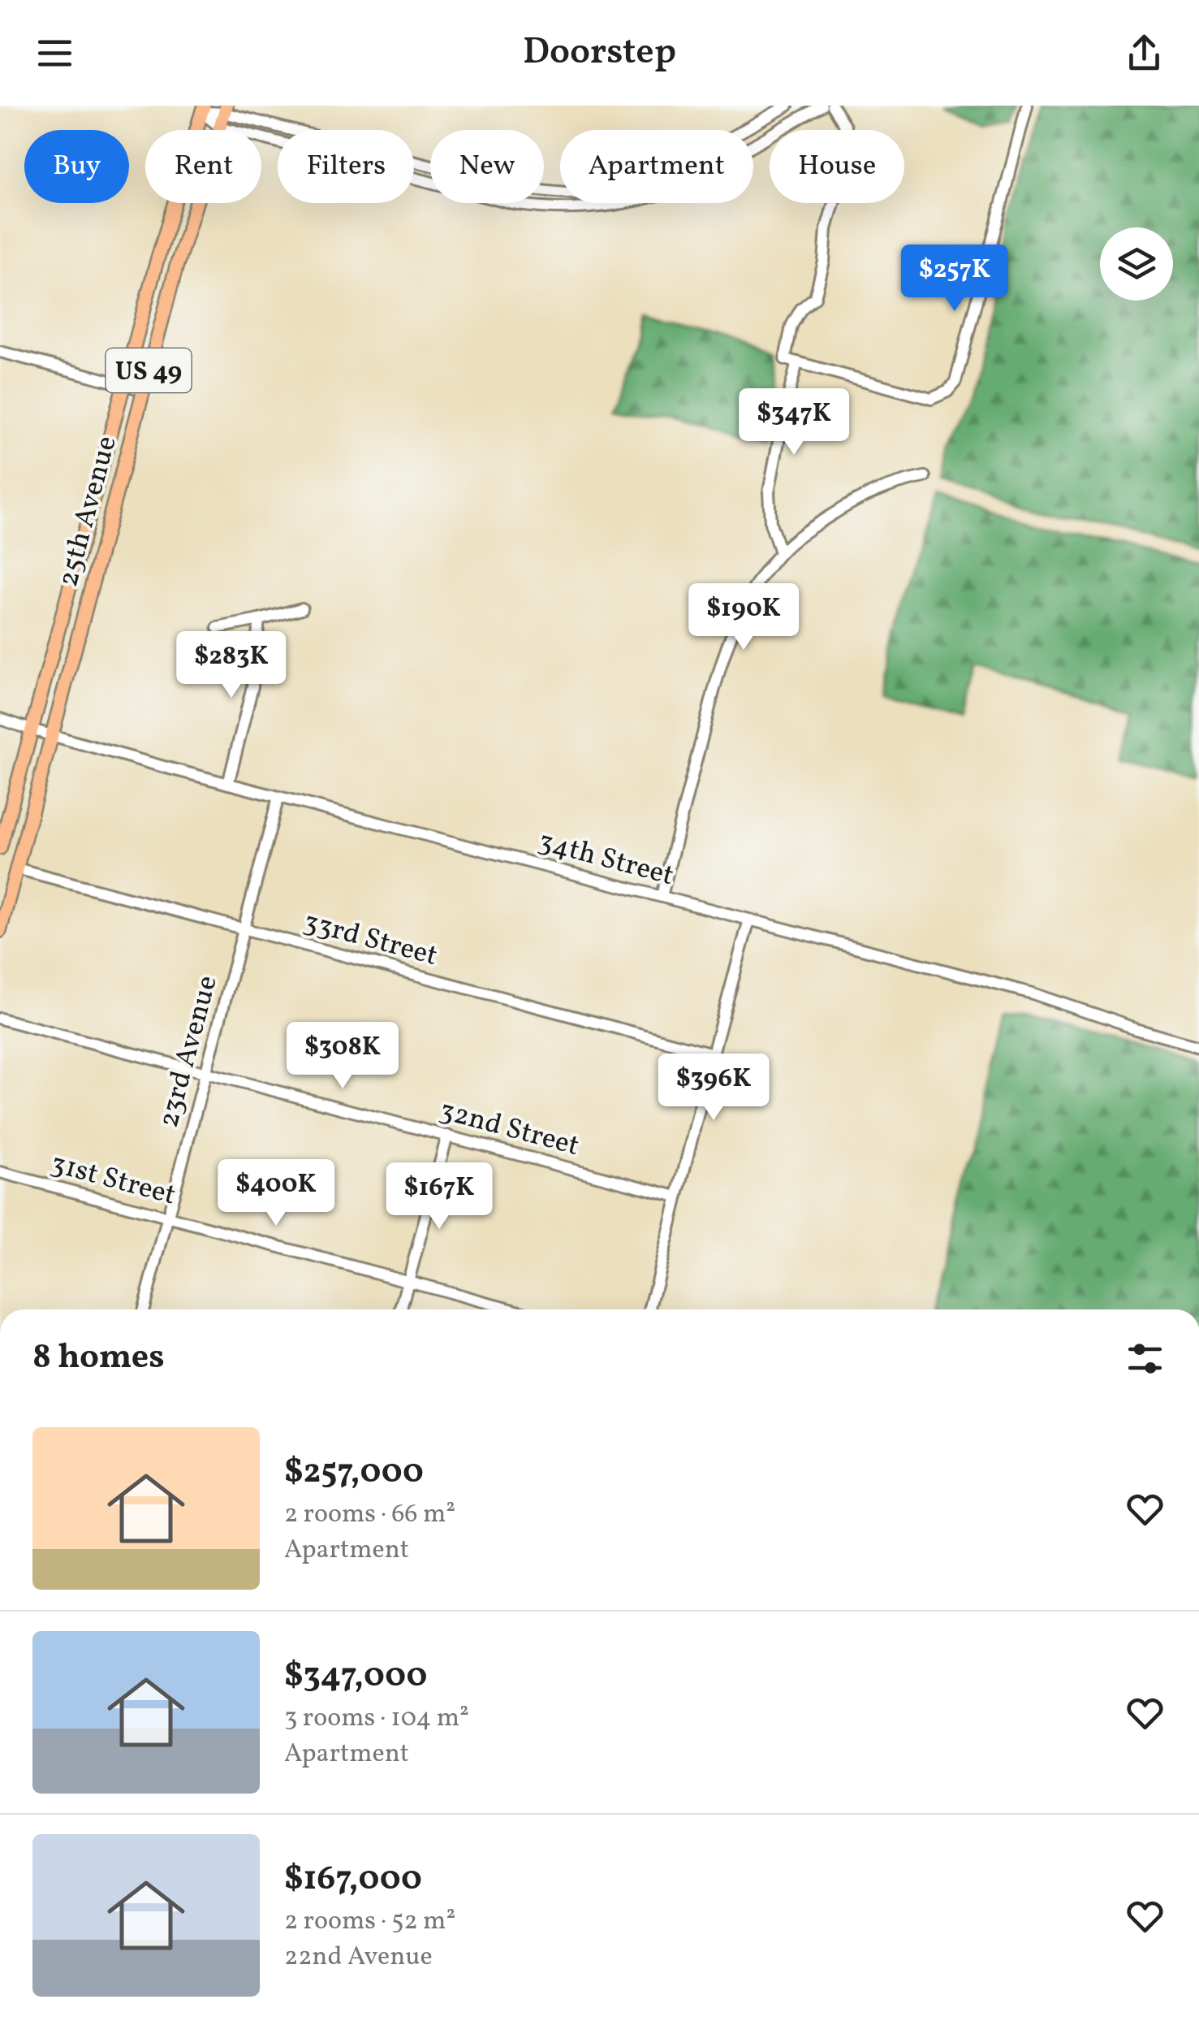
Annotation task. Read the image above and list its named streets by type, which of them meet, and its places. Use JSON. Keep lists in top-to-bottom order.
{
  "streets": {
    "main road": ["US 49", "25th Avenue"],
    "street": [
      "34th Street",
      "33rd Street",
      "23rd Avenue",
      "32nd Street",
      "31st Street"
    ]
  },
  "crossings": [
    ["25th Avenue", "34th Street"],
    ["25th Avenue", "33rd Street"],
    ["34th Street", "23rd Avenue"],
    ["33rd Street", "23rd Avenue"],
    ["23rd Avenue", "32nd Street"],
    ["23rd Avenue", "31st Street"]
  ],
  "page": {
    "header": "Doorstep",
    "chip": [
      "Buy",
      "Rent",
      "Filters",
      "New",
      "Apartment",
      "House"
    ],
    "price": [
      "$257K",
      "$347K",
      "$190K",
      "$283K",
      "$308K",
      "$396K",
      "$400K",
      "$167K"
    ],
    "heading": "8 homes",
    "list": [
      {
        "name": "$257,000",
        "note": "2 rooms · 66 m² · Apartment"
      },
      {
        "name": "$347,000",
        "note": "3 rooms · 104 m² · Apartment"
      },
      {
        "name": "$167,000",
        "note": "2 rooms · 52 m² · 22nd Avenue"
      }
    ]
  }
}
